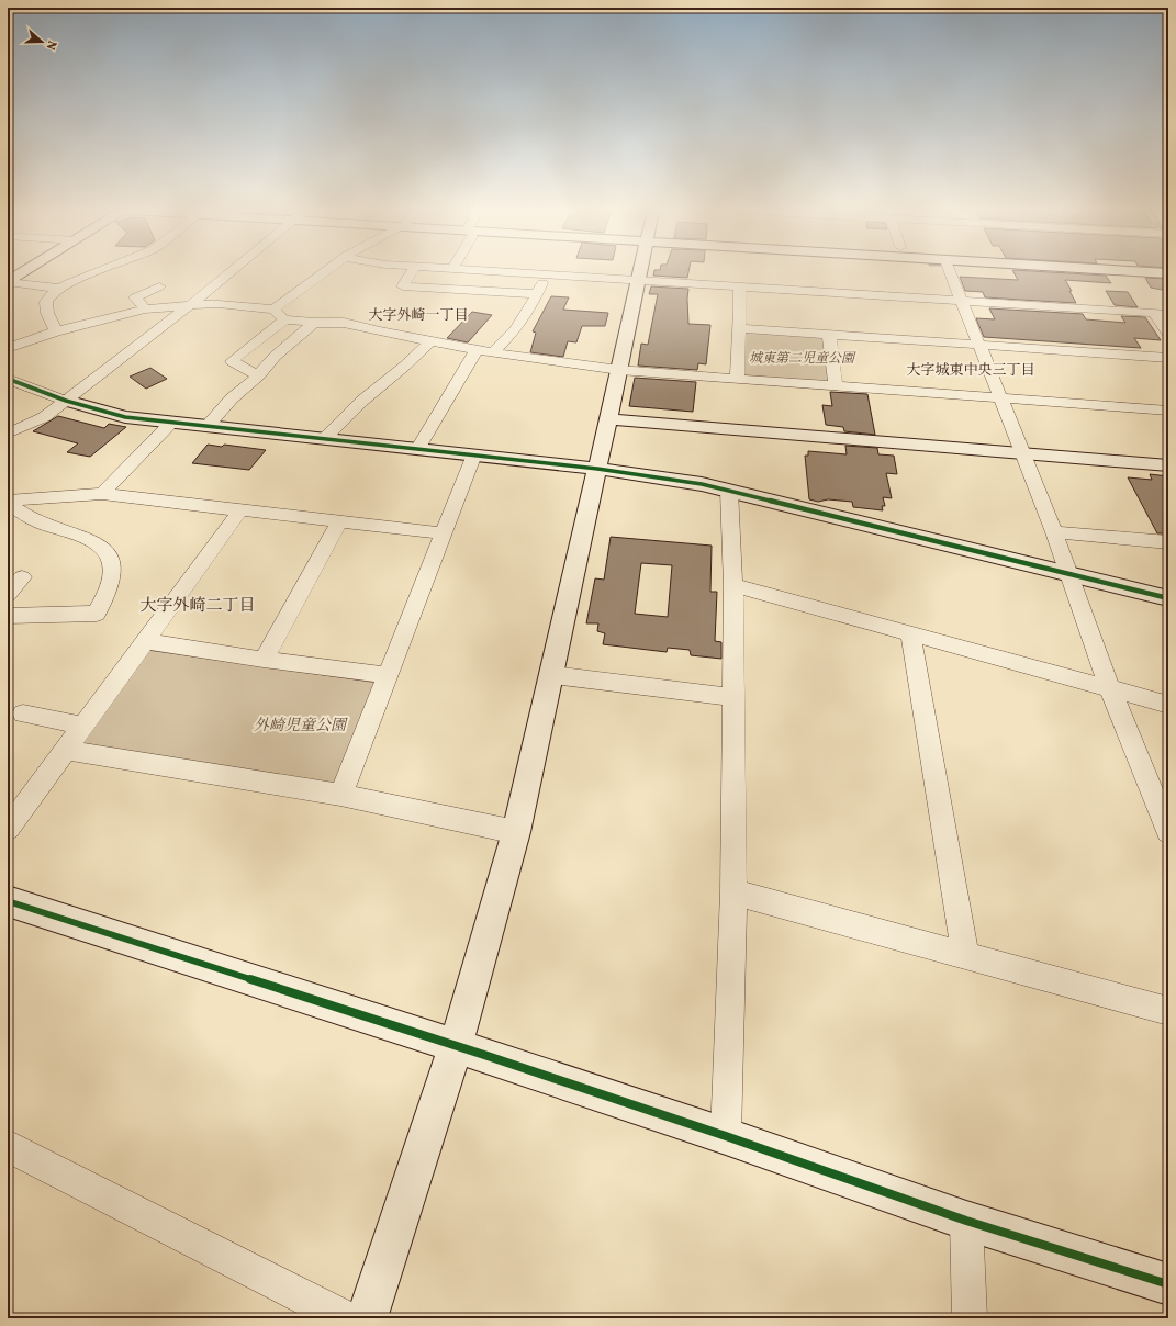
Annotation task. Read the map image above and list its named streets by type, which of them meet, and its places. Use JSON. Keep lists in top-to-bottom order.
{
  "districts": ["大字外崎一丁目", "大字城東中央三丁目", "大字外崎二丁目"],
  "parks": ["城東第二児童公園", "外崎児童公園"],
  "north": "right"
}
